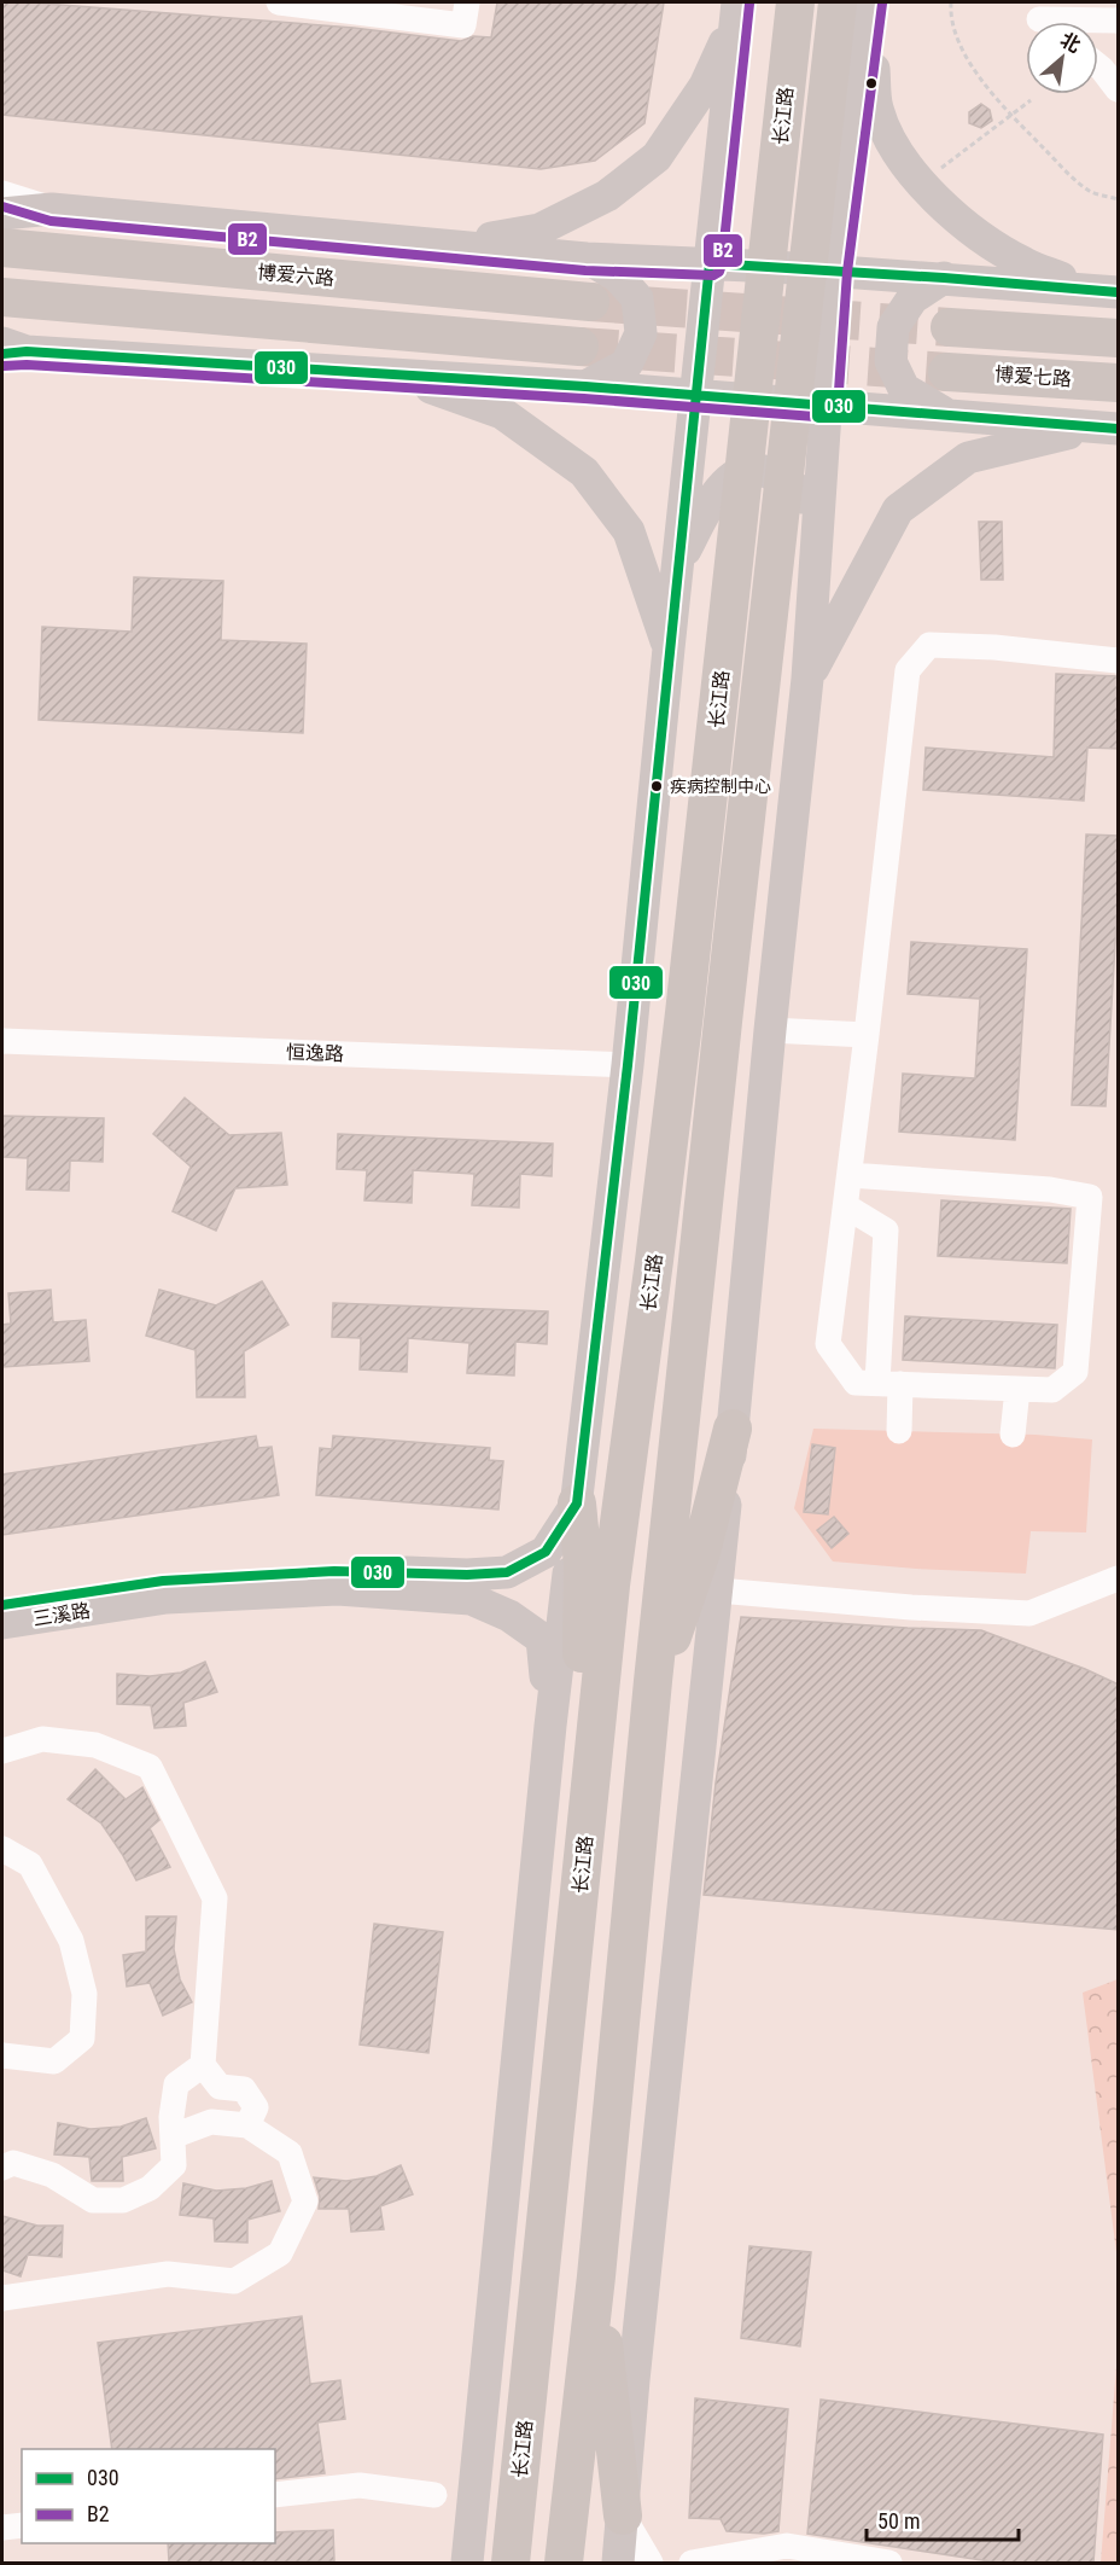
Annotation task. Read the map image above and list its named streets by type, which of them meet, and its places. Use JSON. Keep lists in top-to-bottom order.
{
  "streets": {
    "highway": ["长江路", "博爱六路", "博爱七路"],
    "main road": ["三溪路"],
    "street": ["恒逸路"]
  },
  "places": ["疾病控制中心"],
  "lines": ["transit line B2", "transit line 030"],
  "legend": ["030", "B2"],
  "scale_bar": "50 m",
  "north": "top right"
}
